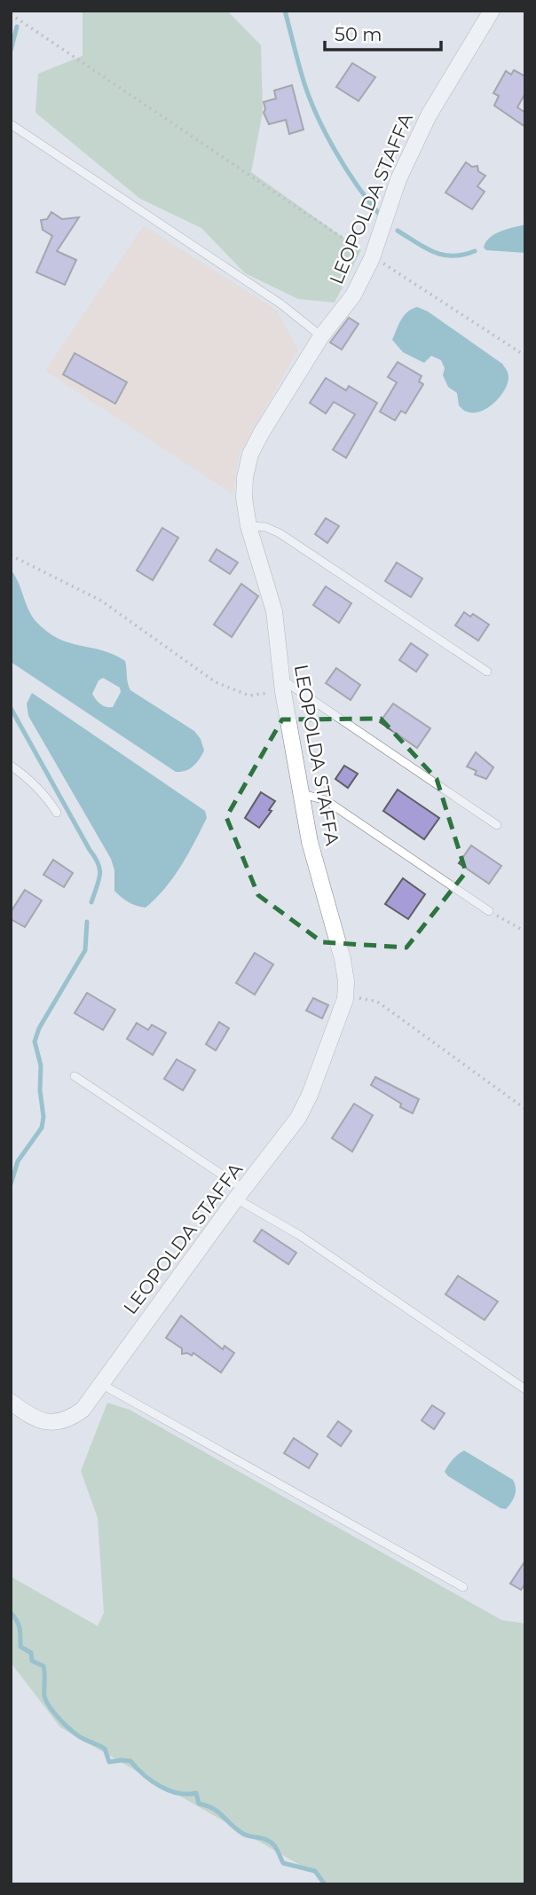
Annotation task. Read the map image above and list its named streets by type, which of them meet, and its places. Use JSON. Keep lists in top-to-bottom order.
{
  "streets": {
    "street": ["LEOPOLDA STAFFA"]
  },
  "scale_bar": "50 m"
}
